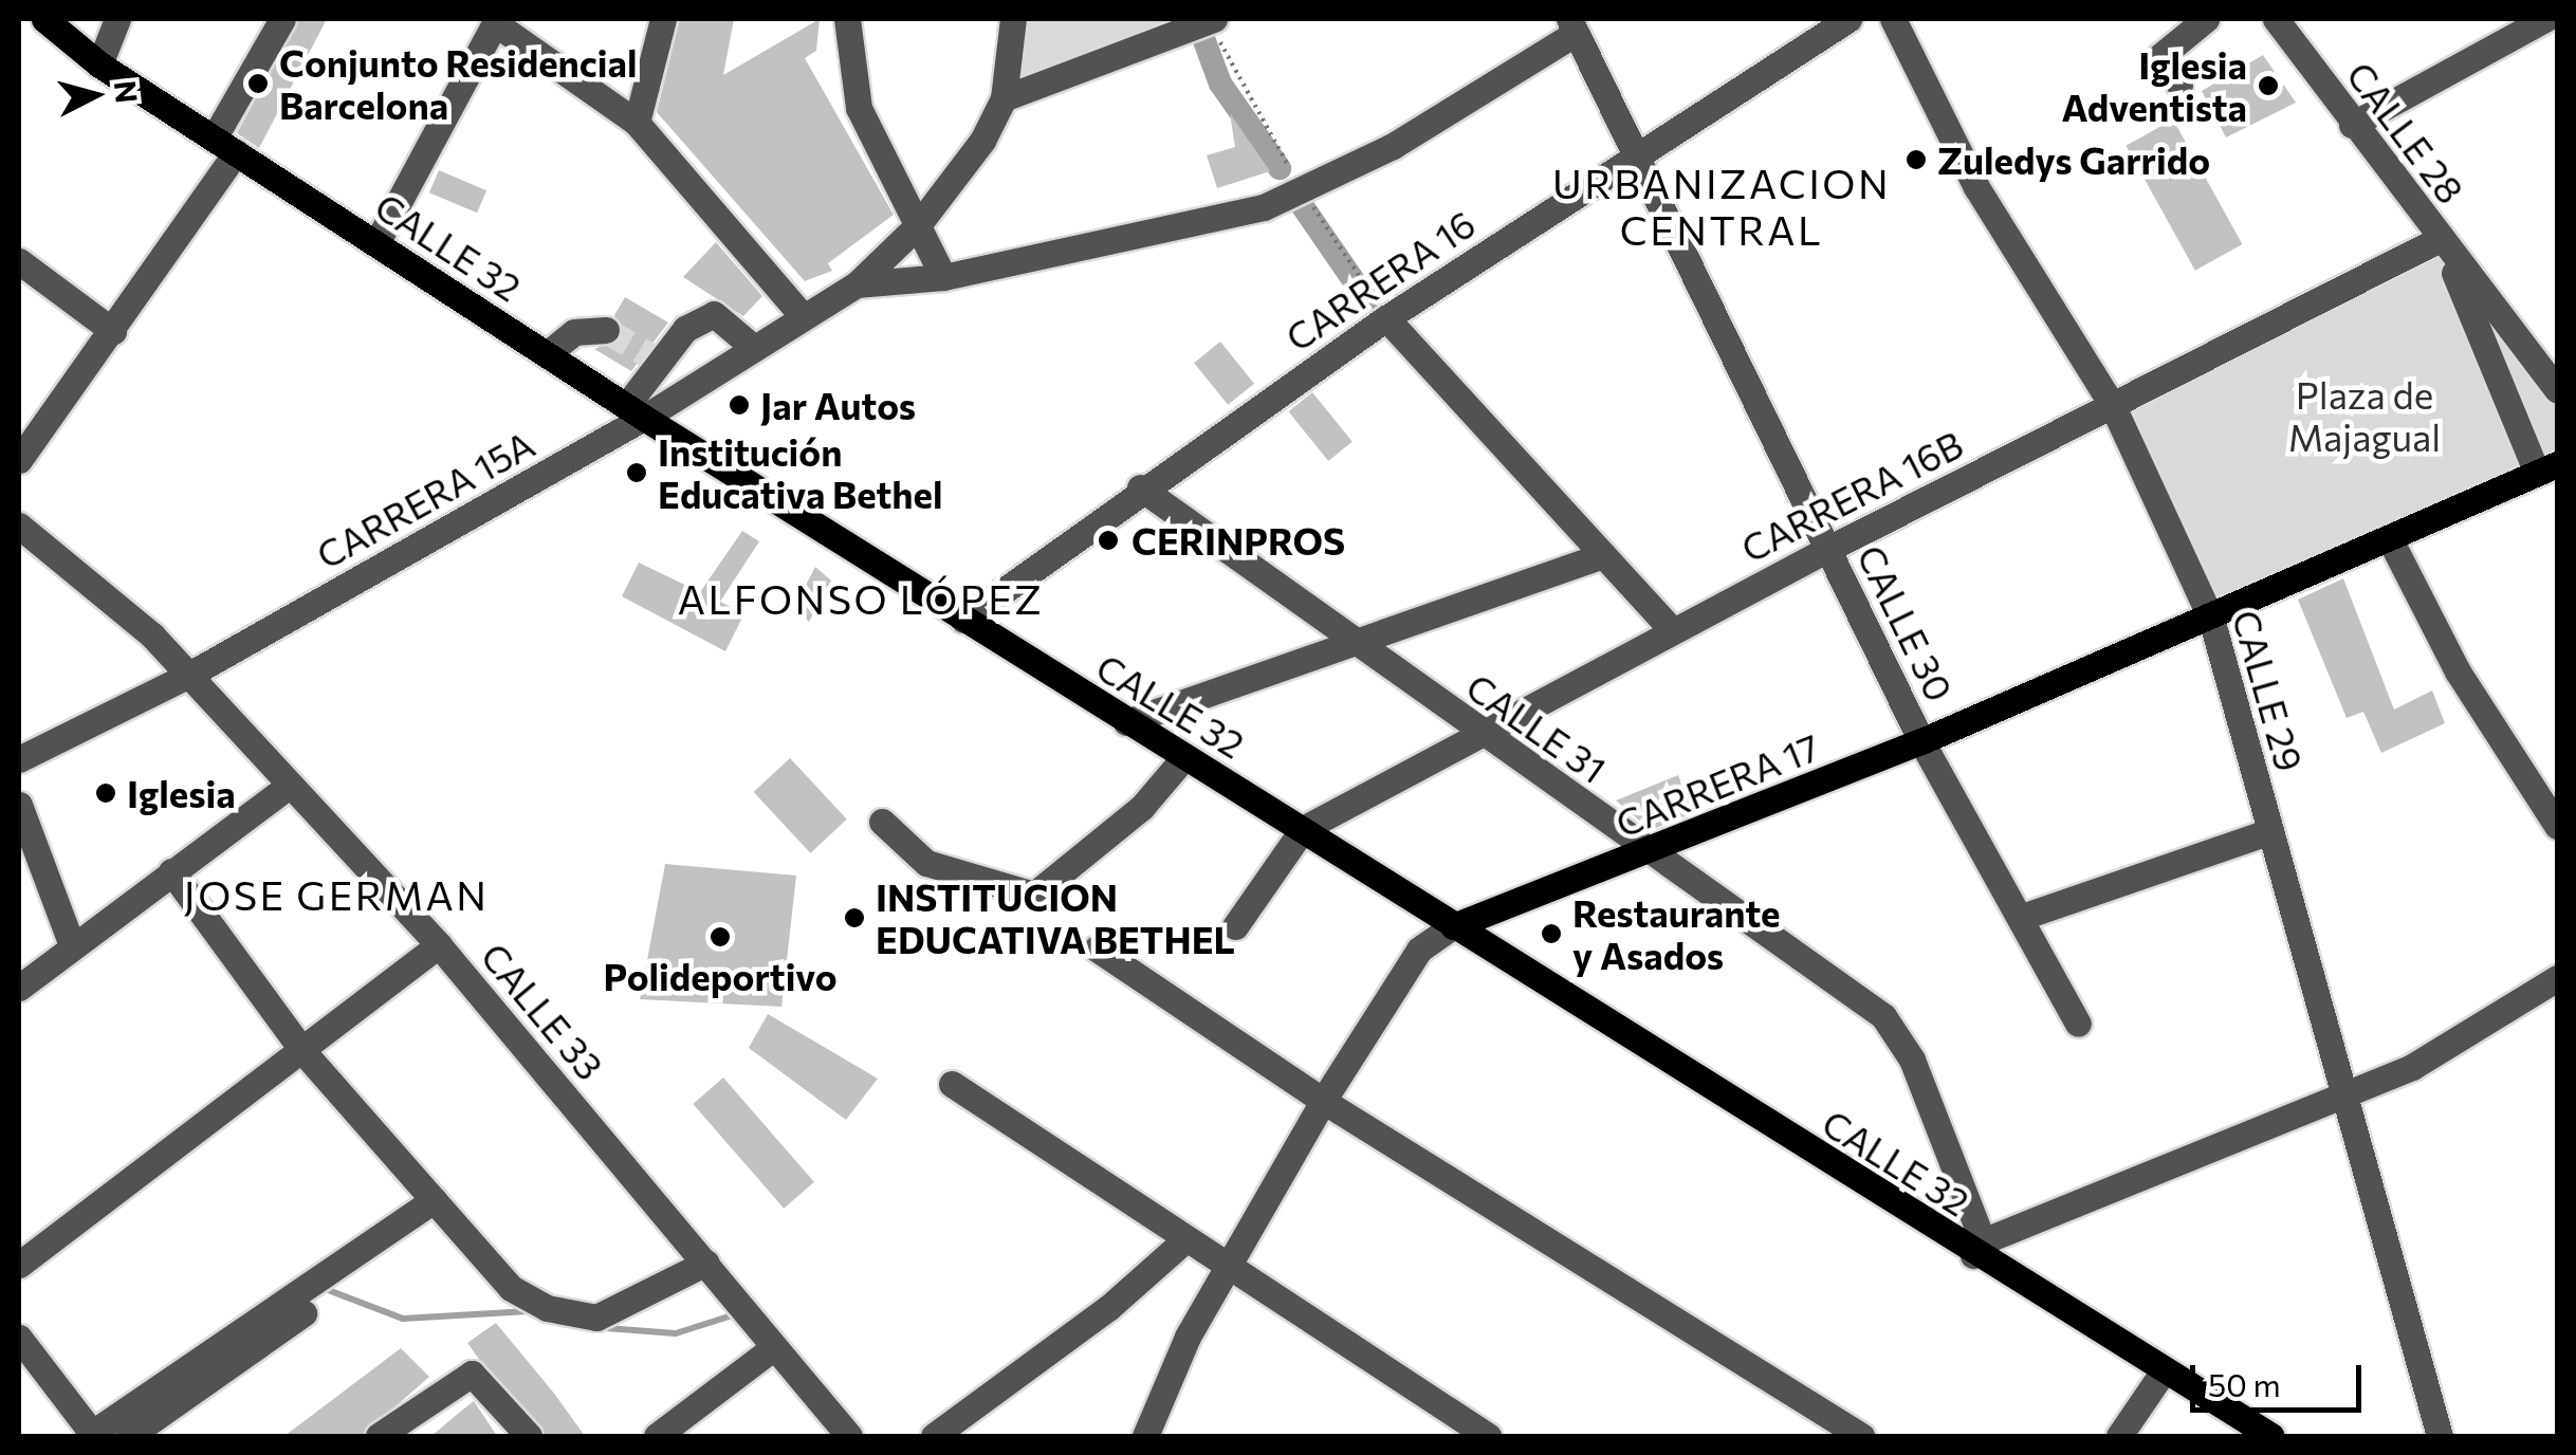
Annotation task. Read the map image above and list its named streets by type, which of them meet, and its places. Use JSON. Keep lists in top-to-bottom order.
{
  "streets": {
    "main road": ["CALLE 32", "CARRERA 17"],
    "street": [
      "CALLE 28",
      "CARRERA 16",
      "CARRERA 16B",
      "CARRERA 15A",
      "CALLE 30",
      "CALLE 29",
      "CALLE 31",
      "CALLE 33"
    ]
  },
  "crossings": [
    ["CALLE 28", "CARRERA 16B"],
    ["CALLE 28", "CARRERA 17"],
    ["CALLE 32", "CARRERA 16"],
    ["CALLE 32", "CARRERA 16B"],
    ["CALLE 32", "CARRERA 15A"],
    ["CALLE 32", "CALLE 31"],
    ["CALLE 32", "CARRERA 17"],
    ["CARRERA 16", "CALLE 30"],
    ["CARRERA 16", "CALLE 31"],
    ["CARRERA 16B", "CALLE 30"],
    ["CARRERA 16B", "CALLE 29"],
    ["CARRERA 16B", "CALLE 31"],
    ["CARRERA 15A", "CALLE 30"],
    ["CARRERA 15A", "CALLE 33"],
    ["CALLE 30", "CARRERA 17"],
    ["CALLE 29", "CARRERA 17"],
    ["CALLE 31", "CARRERA 17"]
  ],
  "districts": ["URBANIZACION CENTRAL", "ALFONSO LÓPEZ", "JOSE GERMAN"],
  "parks": ["Plaza de Majagual"],
  "places": [
    "Conjunto Residencial Barcelona",
    "Iglesia Adventista",
    "Zuledys Garrido",
    "Jar Autos",
    "Institución Educativa Bethel",
    "CERINPROS",
    "Iglesia",
    "INSTITUCION EDUCATIVA BETHEL",
    "Restaurante y Asados",
    "Polideportivo"
  ],
  "scale_bar": "50 m",
  "north": "right"
}
